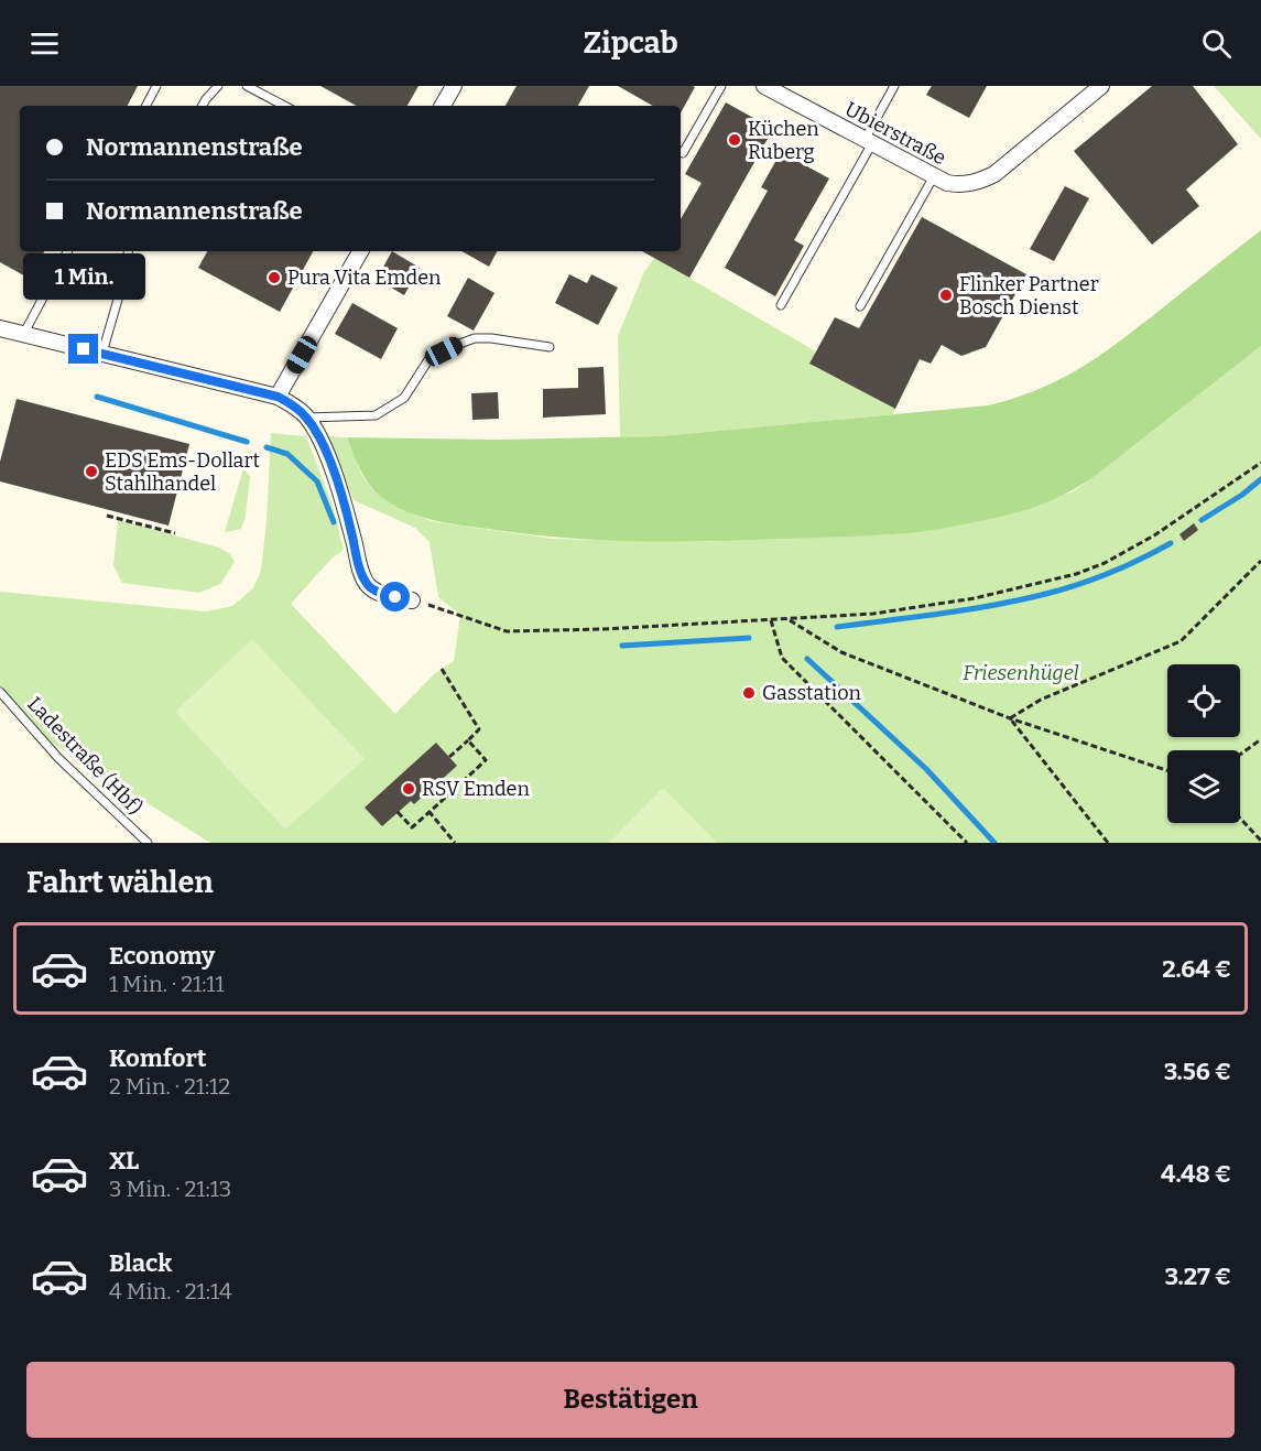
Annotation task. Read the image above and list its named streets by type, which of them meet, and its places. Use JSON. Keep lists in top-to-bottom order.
{
  "streets": {
    "street": ["Ubierstraße"],
    "lane": ["Ladestraße (Hbf)"]
  },
  "parks": ["Friesenhügel"],
  "places": [
    "Küchen Ruberg",
    "Pura Vita Emden",
    "Flinker Partner Bosch Dienst",
    "EDS Ems-Dollart Stahlhandel",
    "Gasstation",
    "RSV Emden"
  ],
  "page": {
    "header": "Zipcab",
    "banner": ["Normannenstraße", "Normannenstraße"],
    "bubble": "1 Min.",
    "heading": "Fahrt wählen",
    "list": [
      {
        "name": "Economy",
        "note": "1 Min. · 21:11",
        "value": "2.64 €"
      },
      {
        "name": "Komfort",
        "note": "2 Min. · 21:12",
        "value": "3.56 €"
      },
      {
        "name": "XL",
        "note": "3 Min. · 21:13",
        "value": "4.48 €"
      },
      {
        "name": "Black",
        "note": "4 Min. · 21:14",
        "value": "3.27 €"
      }
    ],
    "buttons": "Bestätigen"
  }
}
